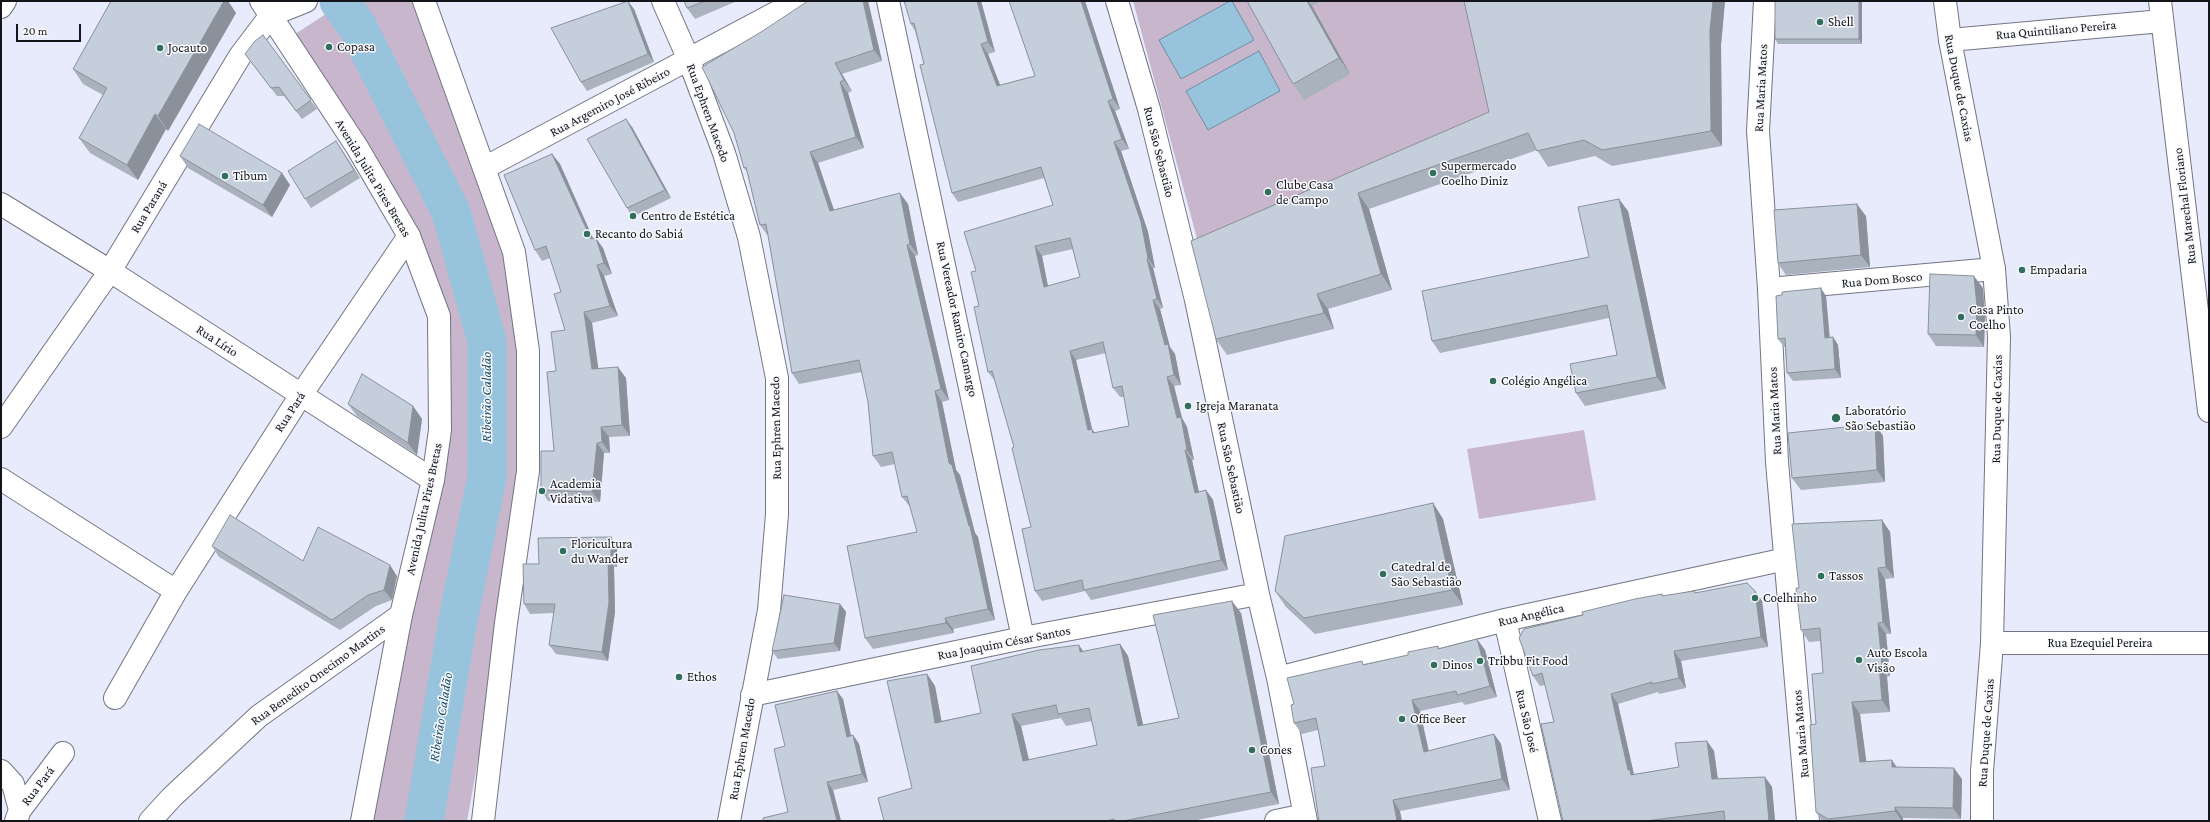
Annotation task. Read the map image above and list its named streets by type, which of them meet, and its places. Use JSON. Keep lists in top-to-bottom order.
{
  "streets": {
    "street": [
      "Rua Quintiliano Pereira",
      "Rua Maria Matos",
      "Rua Duque de Caxias",
      "Rua Argemiro José Ribeiro",
      "Rua Ephren Macedo",
      "Rua São Sebastião",
      "Avenida Julita Pires Bretas",
      "Rua Marechal Floriano",
      "Rua Paraná",
      "Rua Dom Bosco",
      "Rua Vereador Ramiro Camargo",
      "Rua Lírio",
      "Rua Pará",
      "Rua Angélica",
      "Rua Joaquim César Santos",
      "Rua Ezequiel Pereira",
      "Rua Benedito Onecimo Martins",
      "Rua São José"
    ]
  },
  "crossings": [
    ["Rua Quintiliano Pereira", "Rua Duque de Caxias"],
    ["Rua Quintiliano Pereira", "Rua Marechal Floriano"],
    ["Rua Maria Matos", "Rua Dom Bosco"],
    ["Rua Maria Matos", "Rua Angélica"],
    ["Rua Duque de Caxias", "Rua Dom Bosco"],
    ["Rua Duque de Caxias", "Rua Ezequiel Pereira"],
    ["Rua Argemiro José Ribeiro", "Rua Ephren Macedo"],
    ["Rua Ephren Macedo", "Rua Joaquim César Santos"],
    ["Rua São Sebastião", "Rua Angélica"],
    ["Rua São Sebastião", "Rua Joaquim César Santos"],
    ["Avenida Julita Pires Bretas", "Rua Paraná"],
    ["Avenida Julita Pires Bretas", "Rua Lírio"],
    ["Avenida Julita Pires Bretas", "Rua Pará"],
    ["Avenida Julita Pires Bretas", "Rua Benedito Onecimo Martins"],
    ["Rua Paraná", "Rua Lírio"],
    ["Rua Vereador Ramiro Camargo", "Rua Joaquim César Santos"],
    ["Rua Lírio", "Rua Pará"],
    ["Rua Angélica", "Rua São José"]
  ],
  "water": ["Ribeirão Caladão"],
  "places": [
    "Shell",
    "Copasa",
    "Jocauto",
    "Supermercado Coelho Diniz",
    "Tibum",
    "Clube Casa de Campo",
    "Centro de Estética",
    "Recanto do Sabiá",
    "Empadaria",
    "Casa Pinto Coelho",
    "Colégio Angélica",
    "Igreja Maranata",
    "Laboratório São Sebastião",
    "Academia Vidativa",
    "Floricultura du Wander",
    "Catedral de São Sebastião",
    "Tassos",
    "Coelhinho",
    "Auto Escola Visão",
    "Tribbu Fit Food",
    "Dinos",
    "Ethos",
    "Office Beer",
    "Cones"
  ],
  "scale_bar": "20 m"
}
